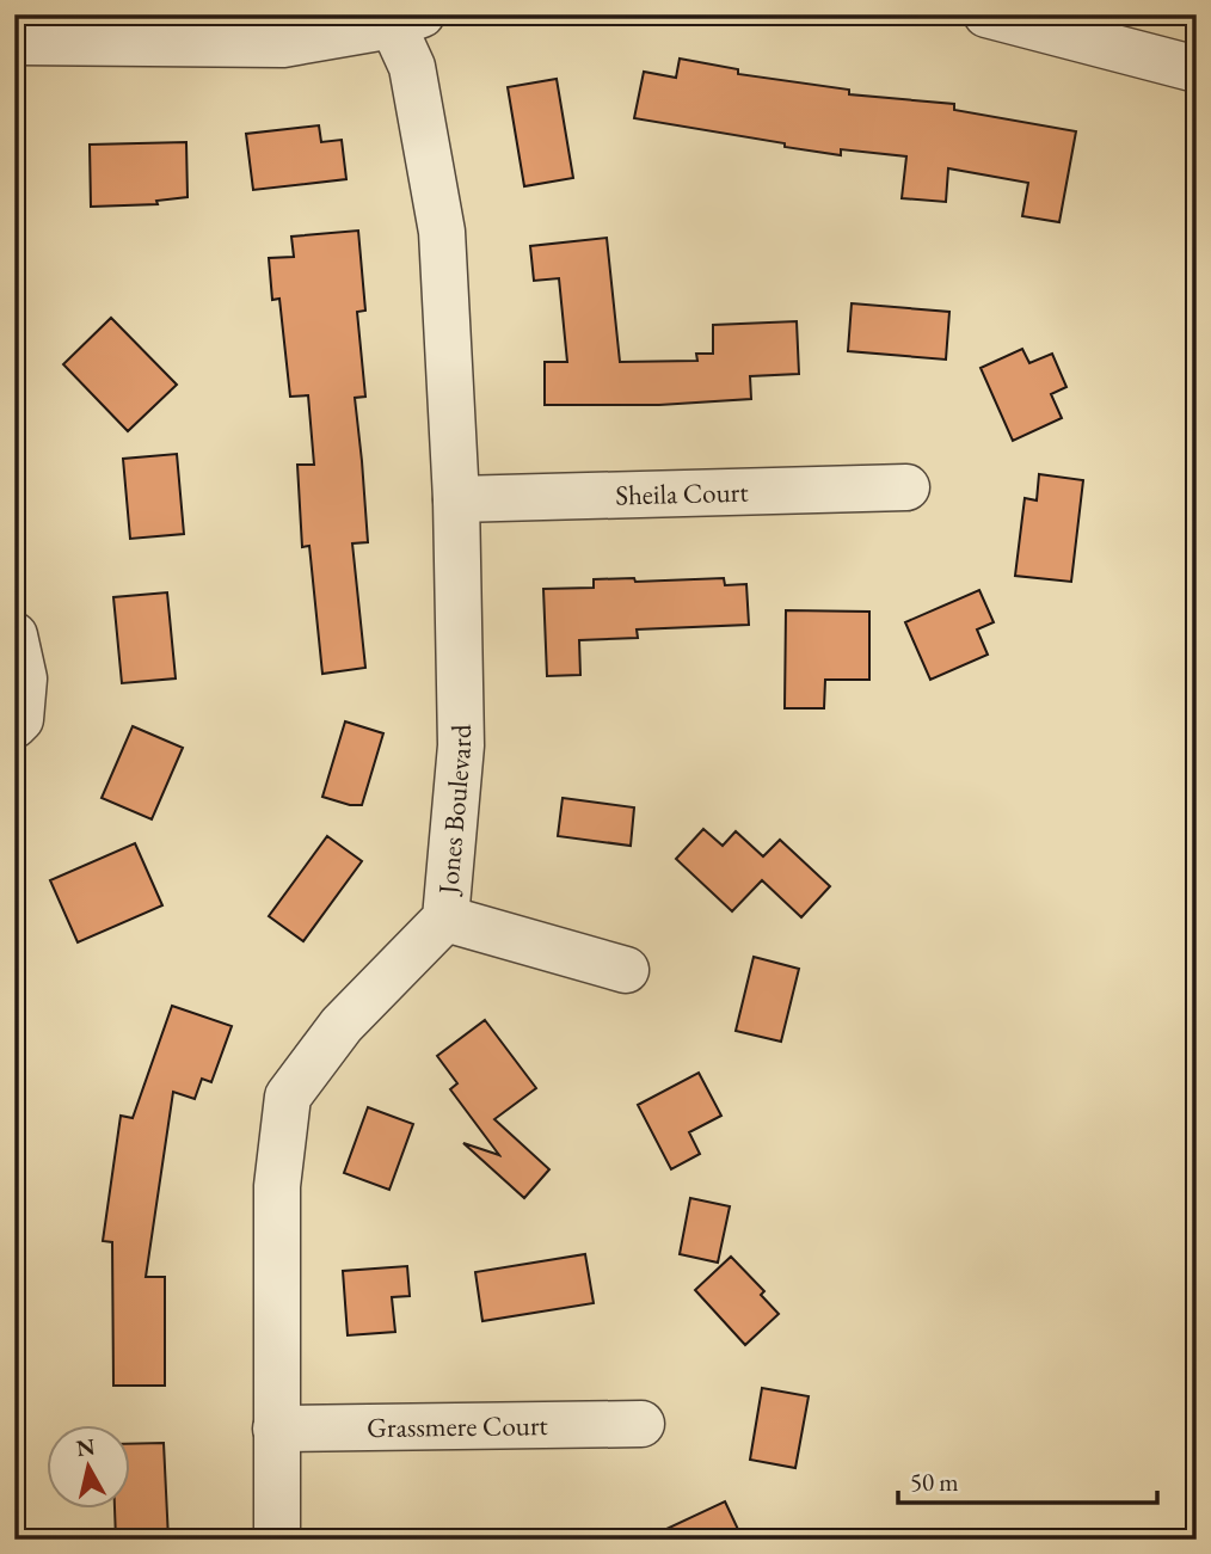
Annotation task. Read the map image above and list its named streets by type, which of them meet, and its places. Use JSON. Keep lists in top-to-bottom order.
{
  "streets": {
    "street": ["Sheila Court", "Jones Boulevard", "Grassmere Court"]
  },
  "crossings": [
    ["Sheila Court", "Jones Boulevard"],
    ["Jones Boulevard", "Grassmere Court"]
  ],
  "scale_bar": "50 m",
  "north": "top"
}
